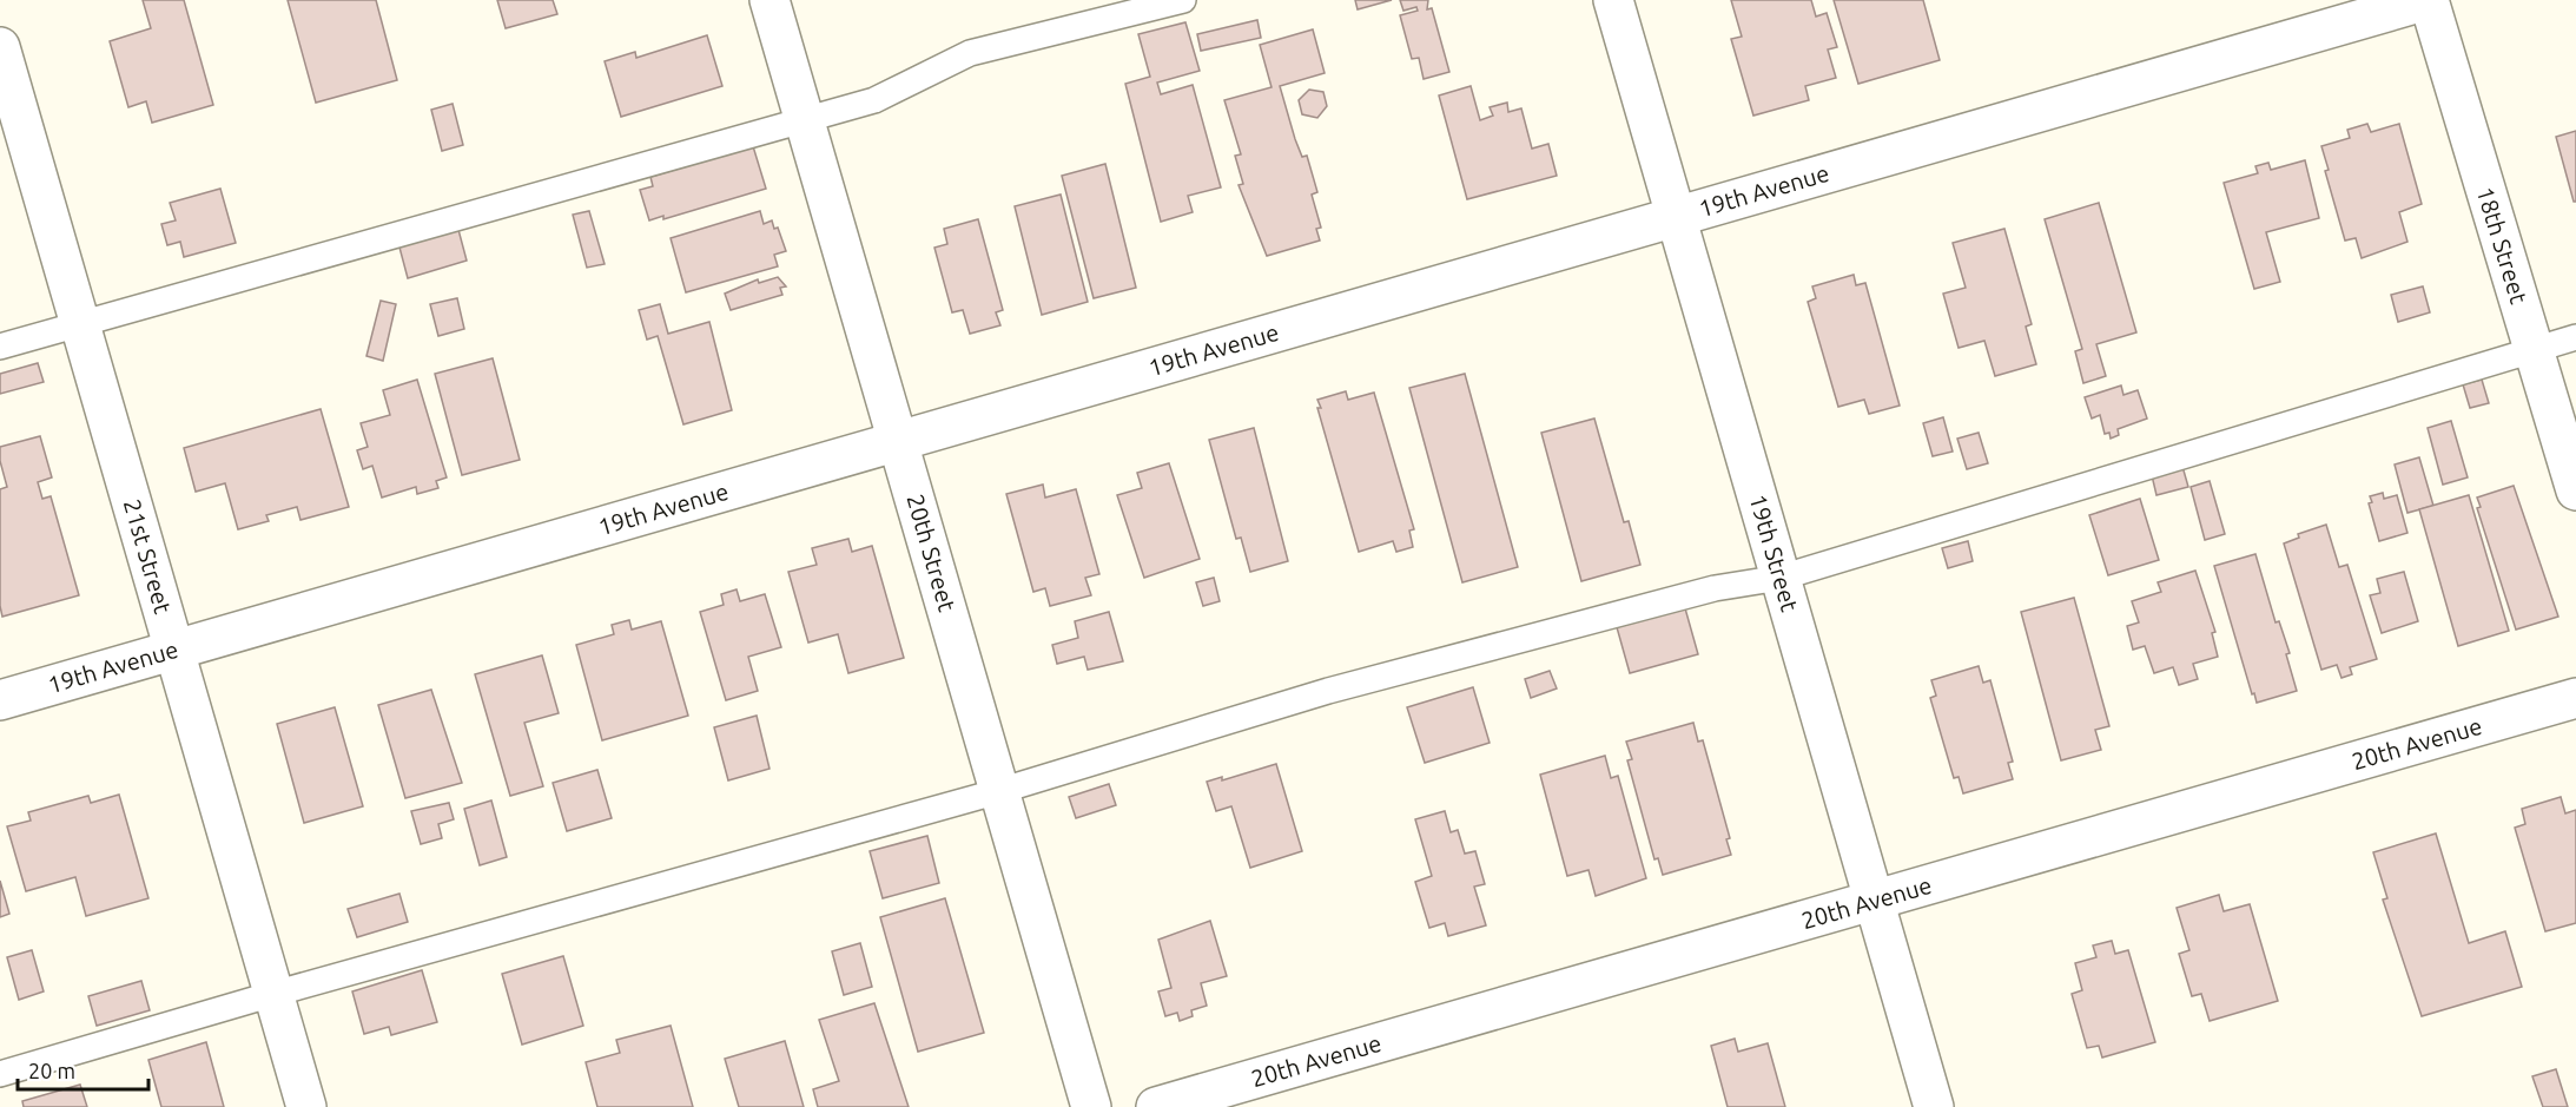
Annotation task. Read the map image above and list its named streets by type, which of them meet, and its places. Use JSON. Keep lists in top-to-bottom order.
{
  "streets": {
    "street": [
      "19th Avenue",
      "18th Street",
      "20th Street",
      "19th Street",
      "21st Street",
      "20th Avenue"
    ]
  },
  "crossings": [
    ["19th Avenue", "18th Street"],
    ["19th Avenue", "20th Street"],
    ["19th Avenue", "19th Street"],
    ["19th Avenue", "21st Street"],
    ["19th Street", "20th Avenue"]
  ],
  "scale_bar": "20 m"
}
